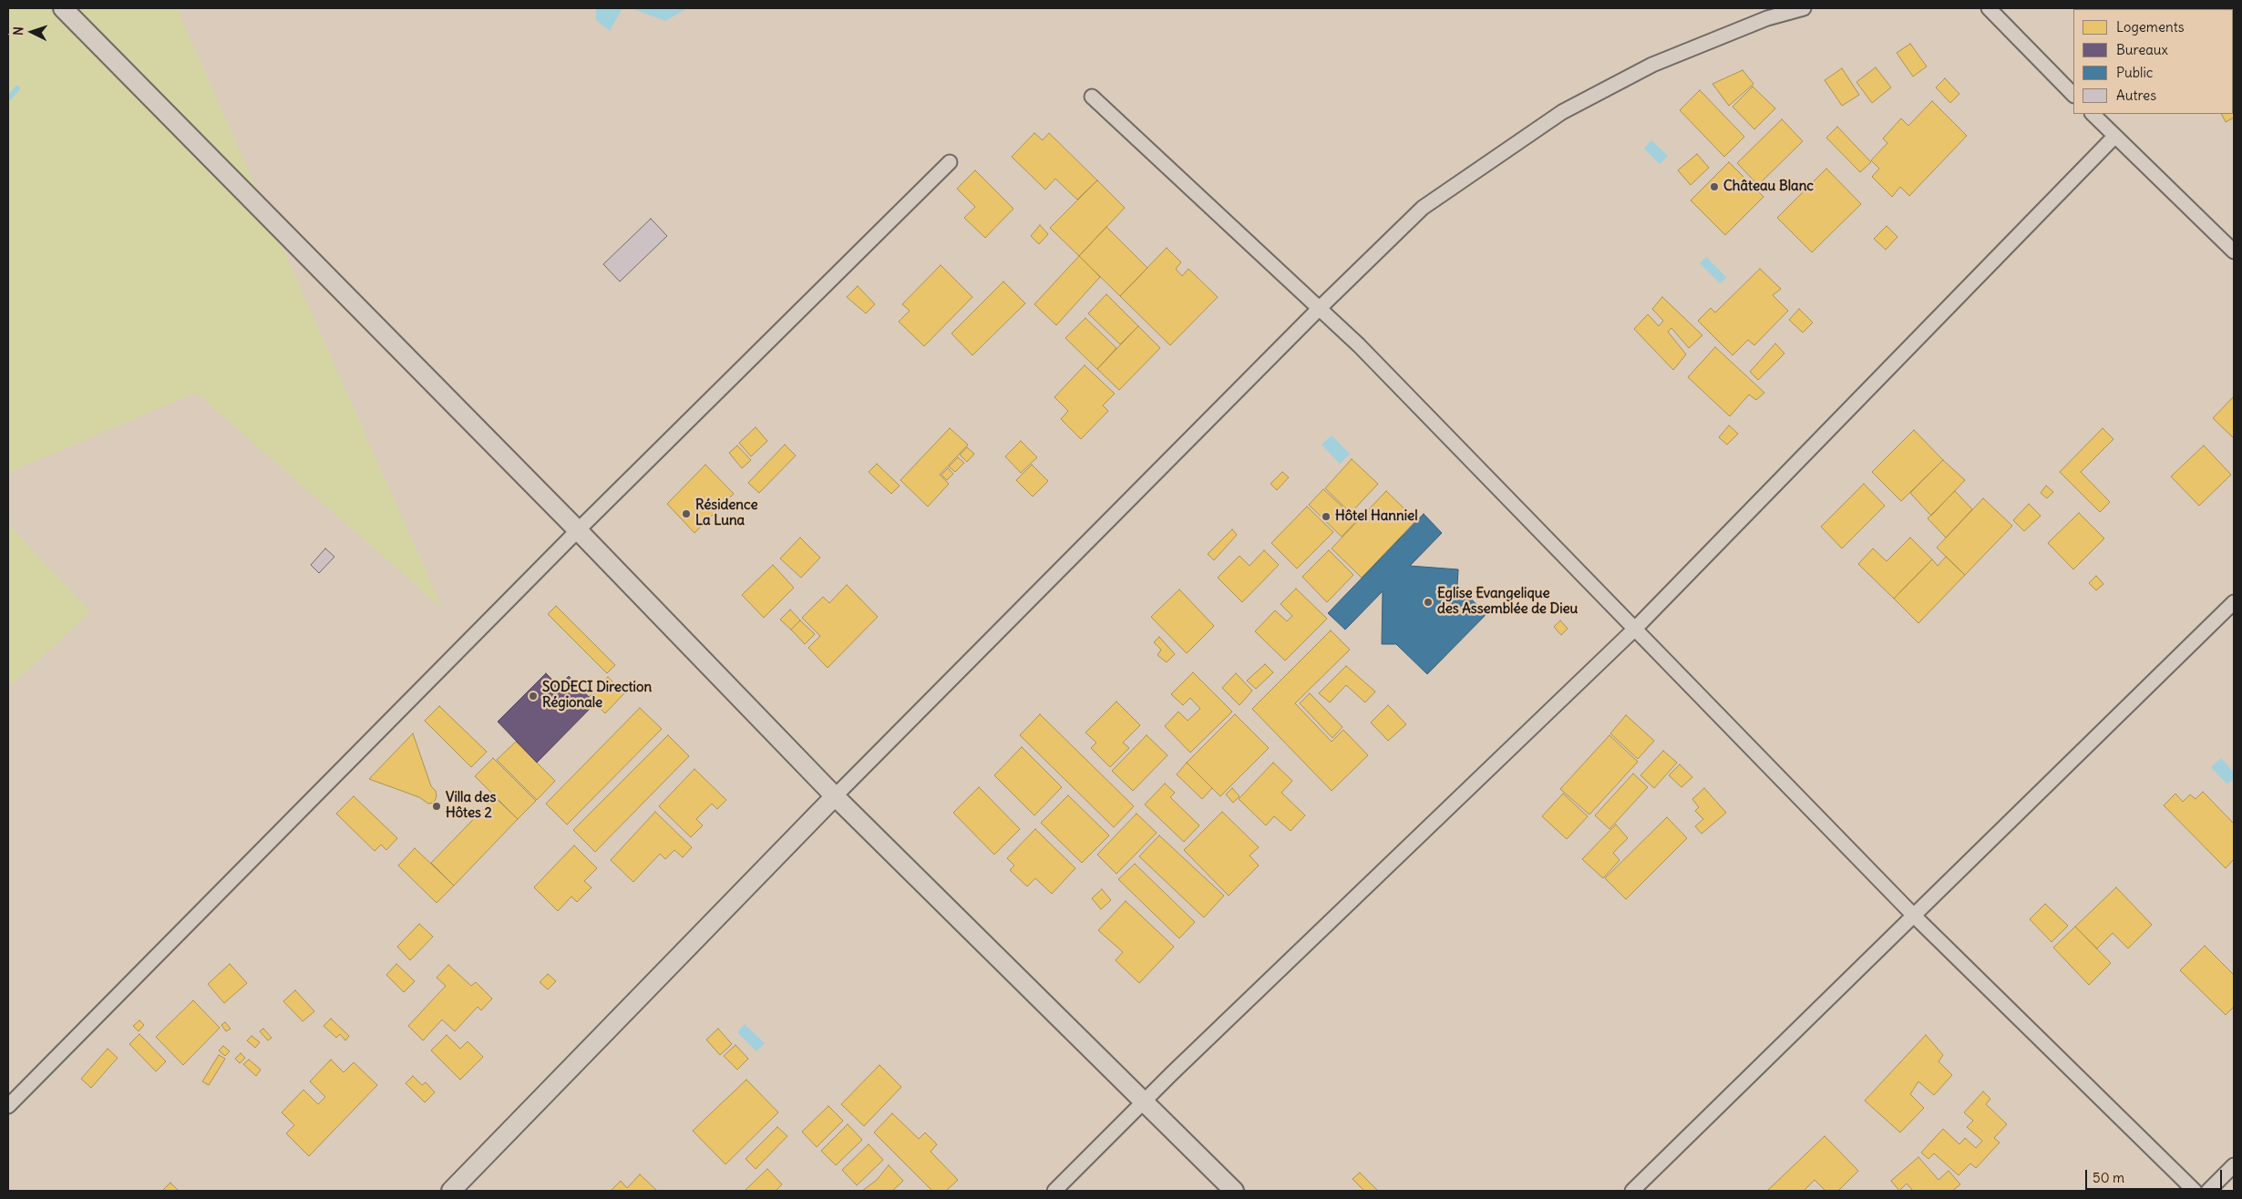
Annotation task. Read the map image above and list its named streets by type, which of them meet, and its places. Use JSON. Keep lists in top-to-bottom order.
{
  "places": [
    "Château Blanc",
    "Résidence La Luna",
    "Hôtel Hanniel",
    "Eglise Evangelique des Assemblée de Dieu",
    "SODECI Direction Régionale",
    "Villa des Hôtes 2"
  ],
  "legend": [
    "Logements",
    "Bureaux",
    "Public",
    "Autres"
  ],
  "scale_bar": "50 m",
  "north": "left"
}
